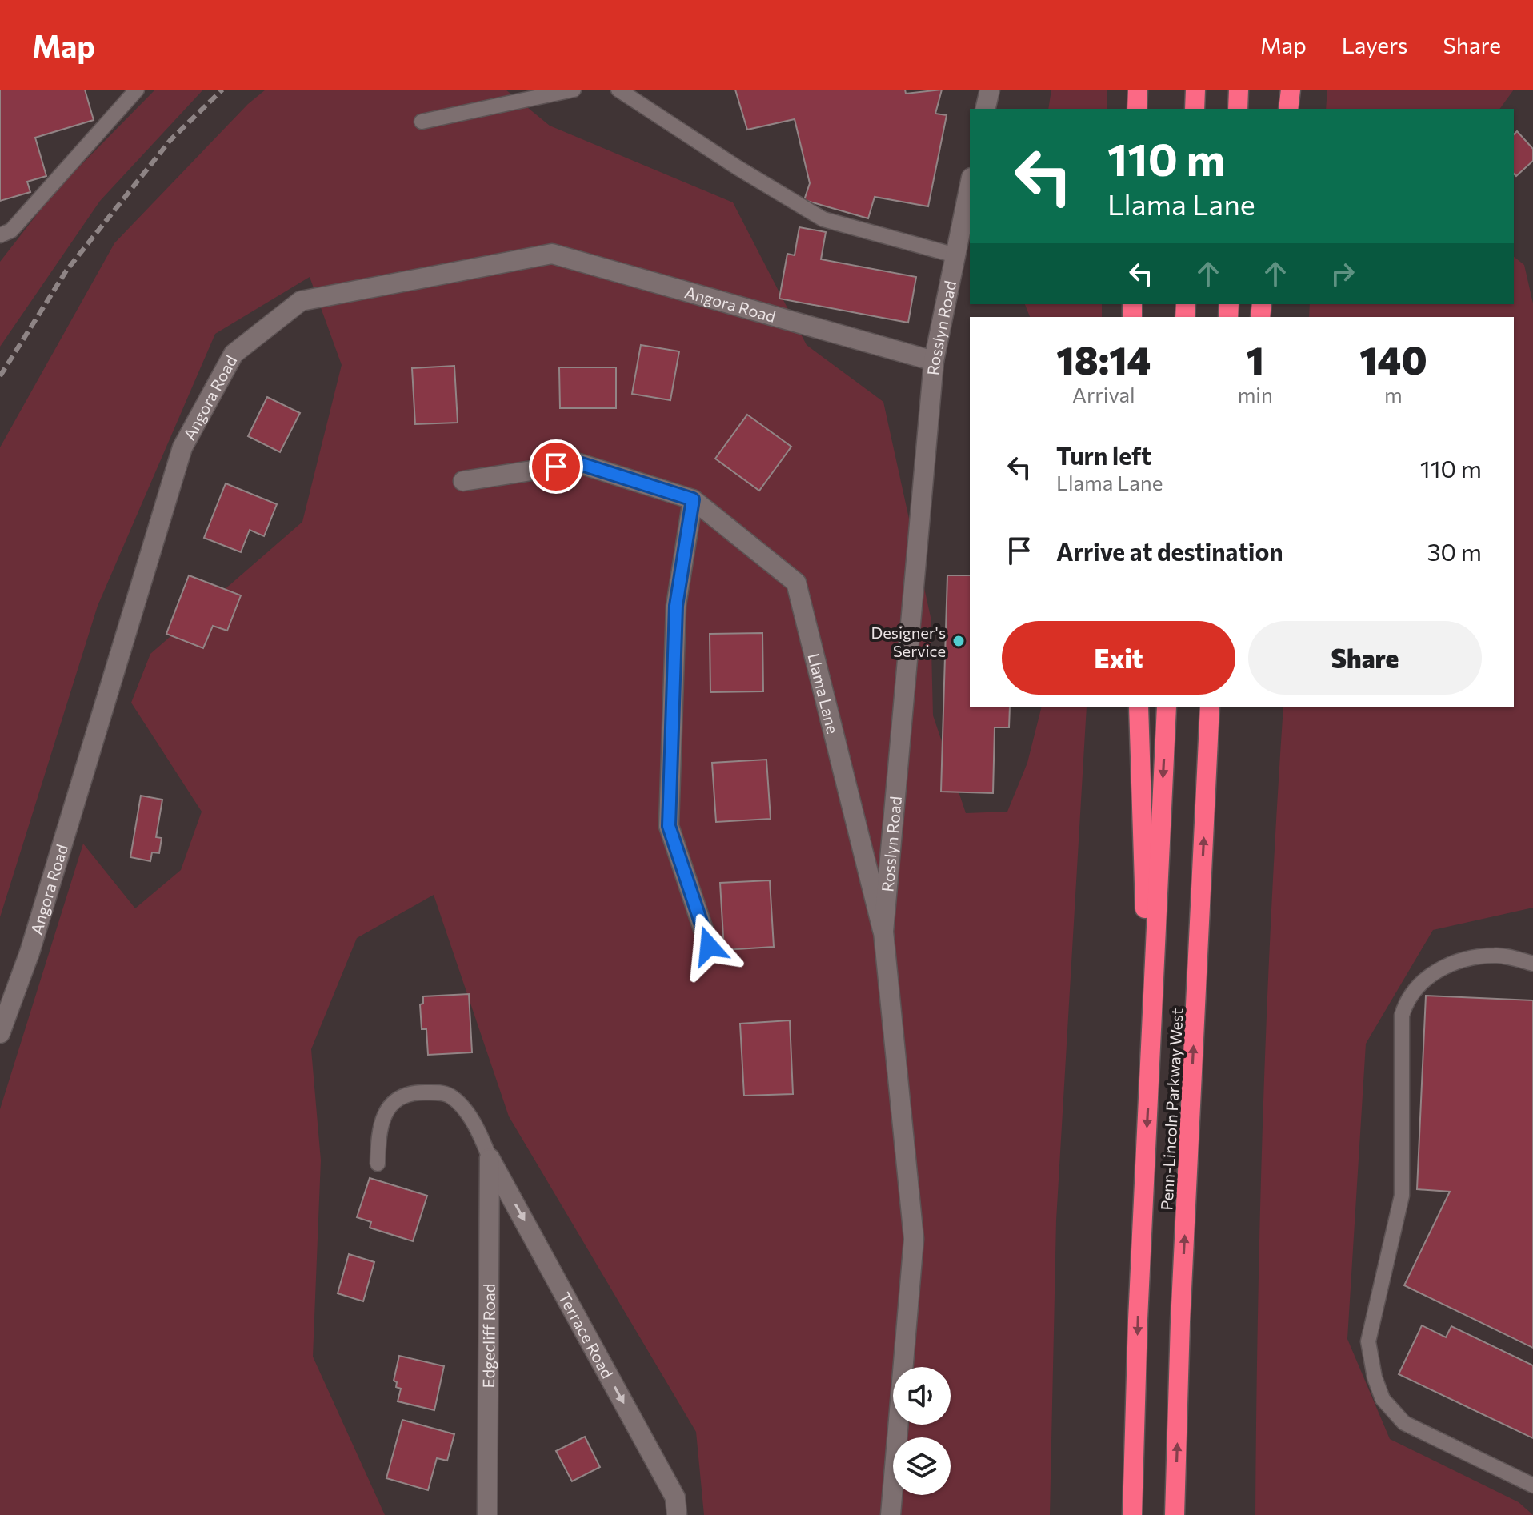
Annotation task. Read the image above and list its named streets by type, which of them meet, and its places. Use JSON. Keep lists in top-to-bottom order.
{
  "streets": {
    "highway": ["Penn-Lincoln Parkway West"],
    "street": [
      "Angora Road",
      "Rosslyn Road",
      "Llama Lane",
      "Terrace Road",
      "Edgecliff Road"
    ]
  },
  "crossings": [
    ["Angora Road", "Rosslyn Road"],
    ["Rosslyn Road", "Llama Lane"],
    ["Terrace Road", "Edgecliff Road"]
  ],
  "one_way": ["Terrace Road"],
  "places": ["Designer's Service"],
  "page": {
    "header": "Map",
    "nav": ["Map", "Layers", "Share"],
    "turn": ["110 m", "Llama Lane"],
    "eta": [
      "18:14",
      "Arrival",
      "1",
      "min",
      "140",
      "m"
    ],
    "list": [
      {
        "name": "Turn left",
        "note": "Llama Lane",
        "value": "110 m"
      },
      {
        "name": "Arrive at destination",
        "value": "30 m"
      }
    ],
    "buttons": ["Exit", "Share"]
  }
}
